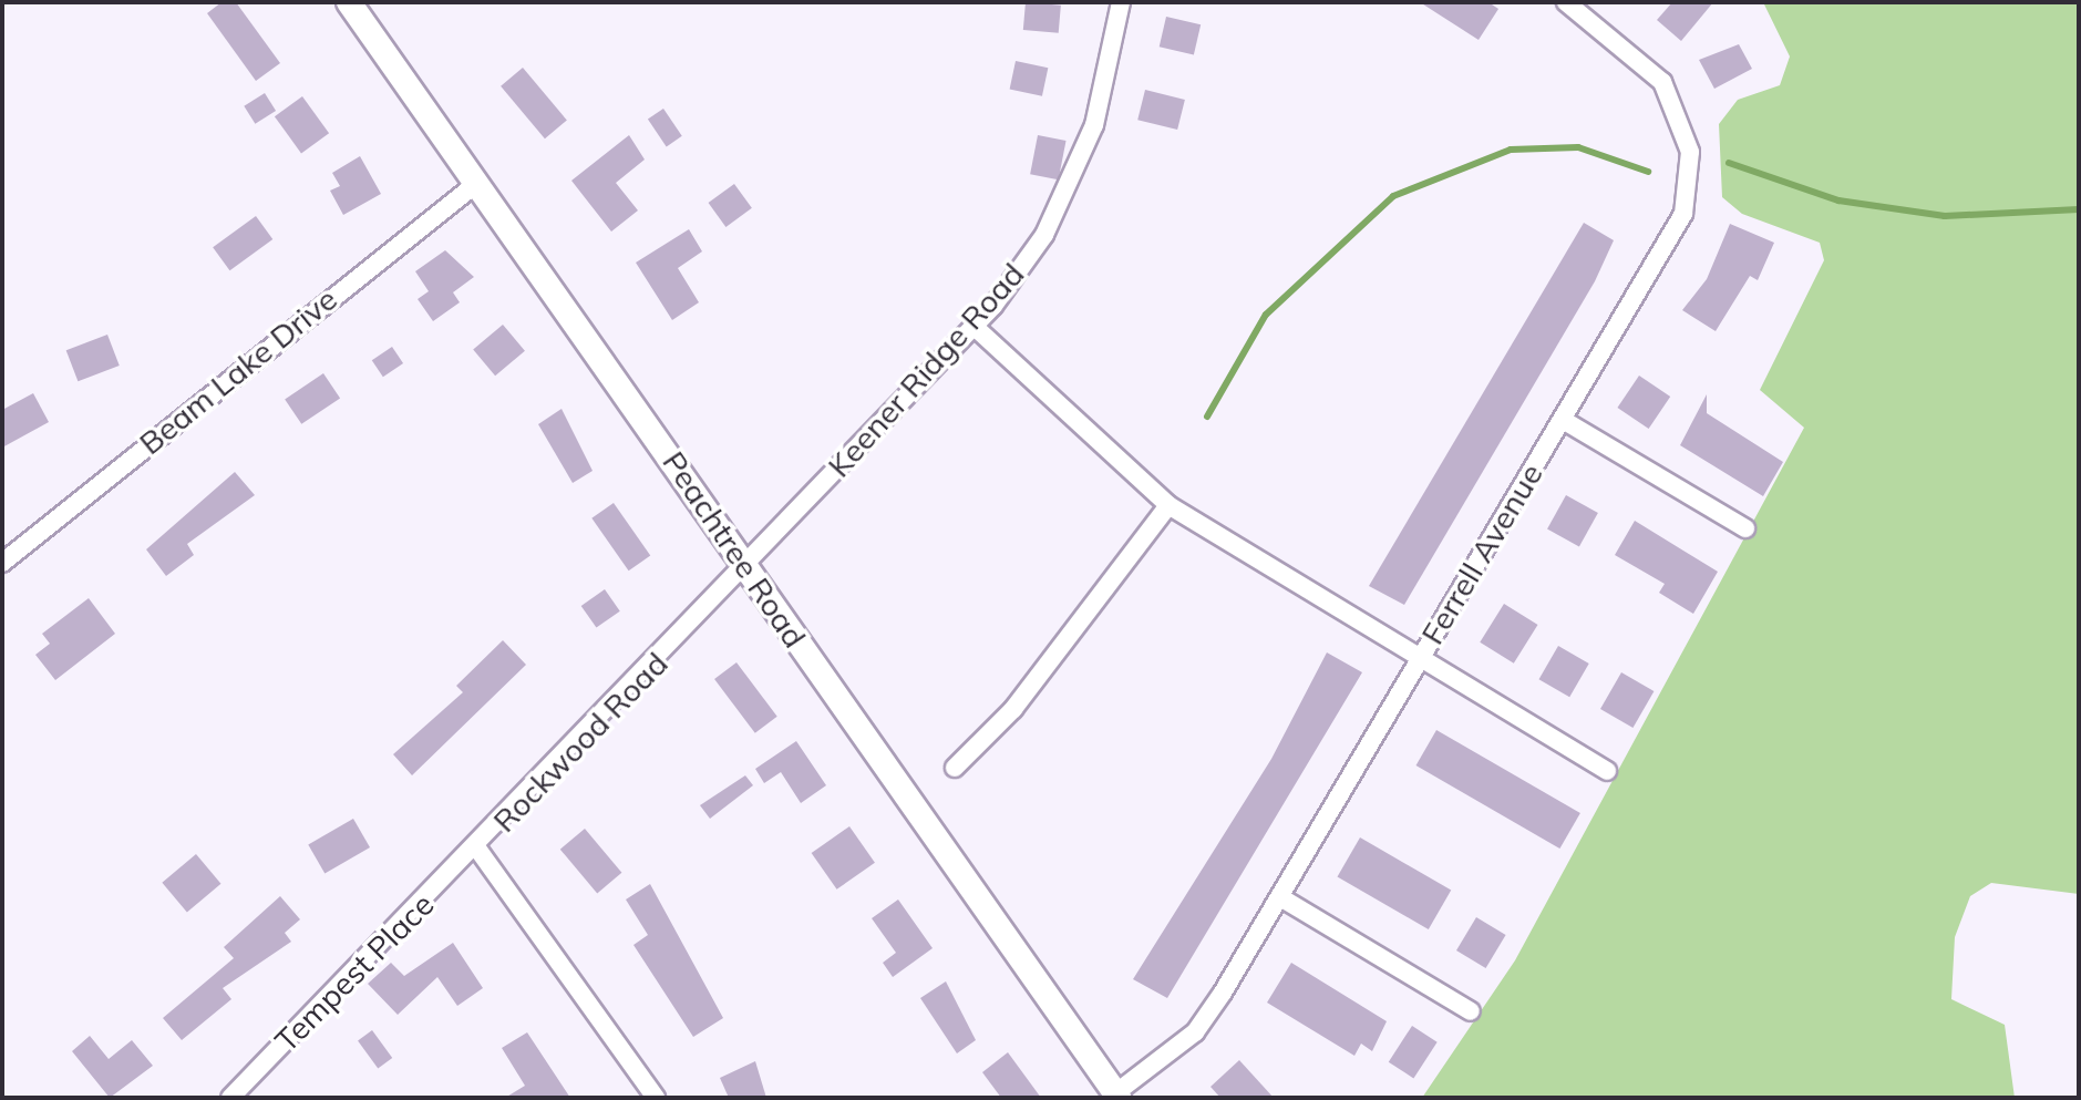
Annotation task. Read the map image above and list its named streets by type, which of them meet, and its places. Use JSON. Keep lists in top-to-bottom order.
{
  "streets": {
    "street": [
      "Keener Ridge Road",
      "Beam Lake Drive",
      "Peachtree Road",
      "Ferrell Avenue",
      "Rockwood Road",
      "Tempest Place"
    ]
  },
  "crossings": [
    ["Keener Ridge Road", "Peachtree Road"],
    ["Keener Ridge Road", "Rockwood Road"],
    ["Beam Lake Drive", "Peachtree Road"],
    ["Peachtree Road", "Ferrell Avenue"],
    ["Peachtree Road", "Rockwood Road"],
    ["Rockwood Road", "Tempest Place"]
  ]
}
